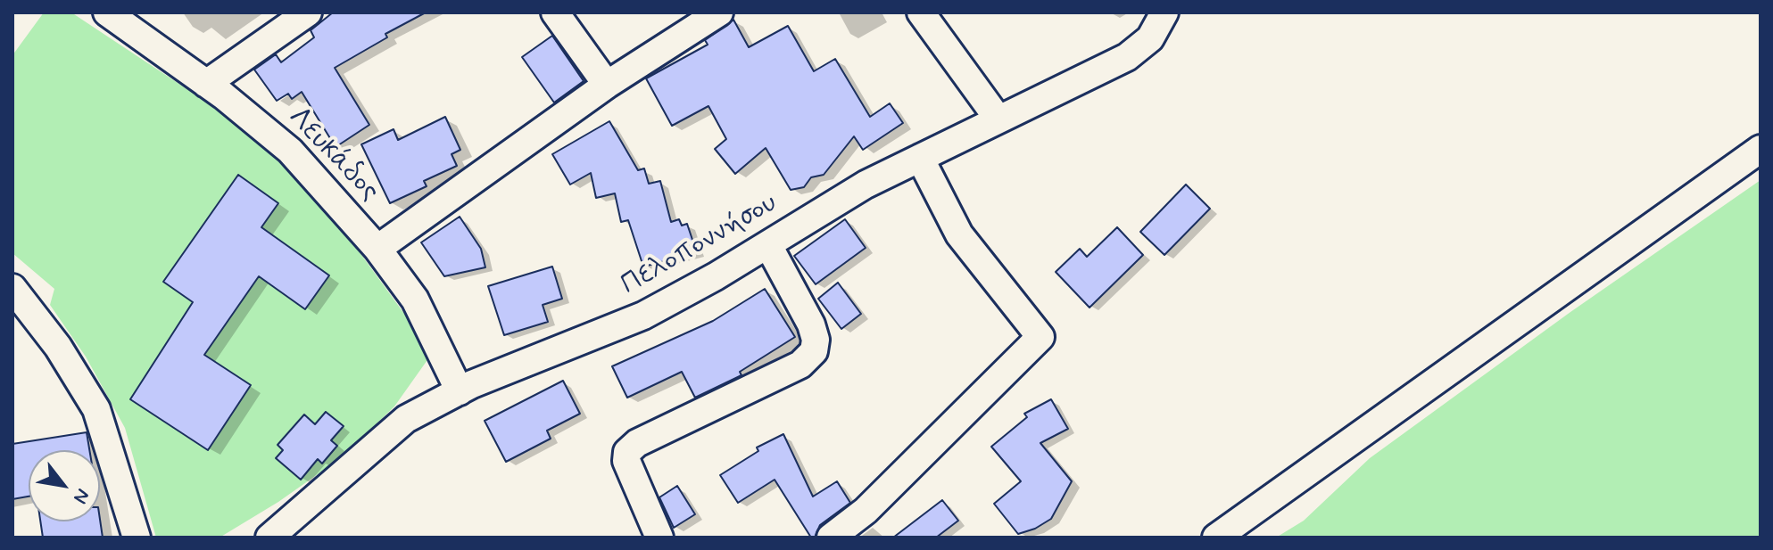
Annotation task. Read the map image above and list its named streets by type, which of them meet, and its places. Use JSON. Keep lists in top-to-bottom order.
{
  "streets": {
    "street": ["Λευκάδος", "Πελοποννήσου"]
  },
  "crossings": [
    ["Λευκάδος", "Πελοποννήσου"]
  ],
  "north": "bottom right"
}
